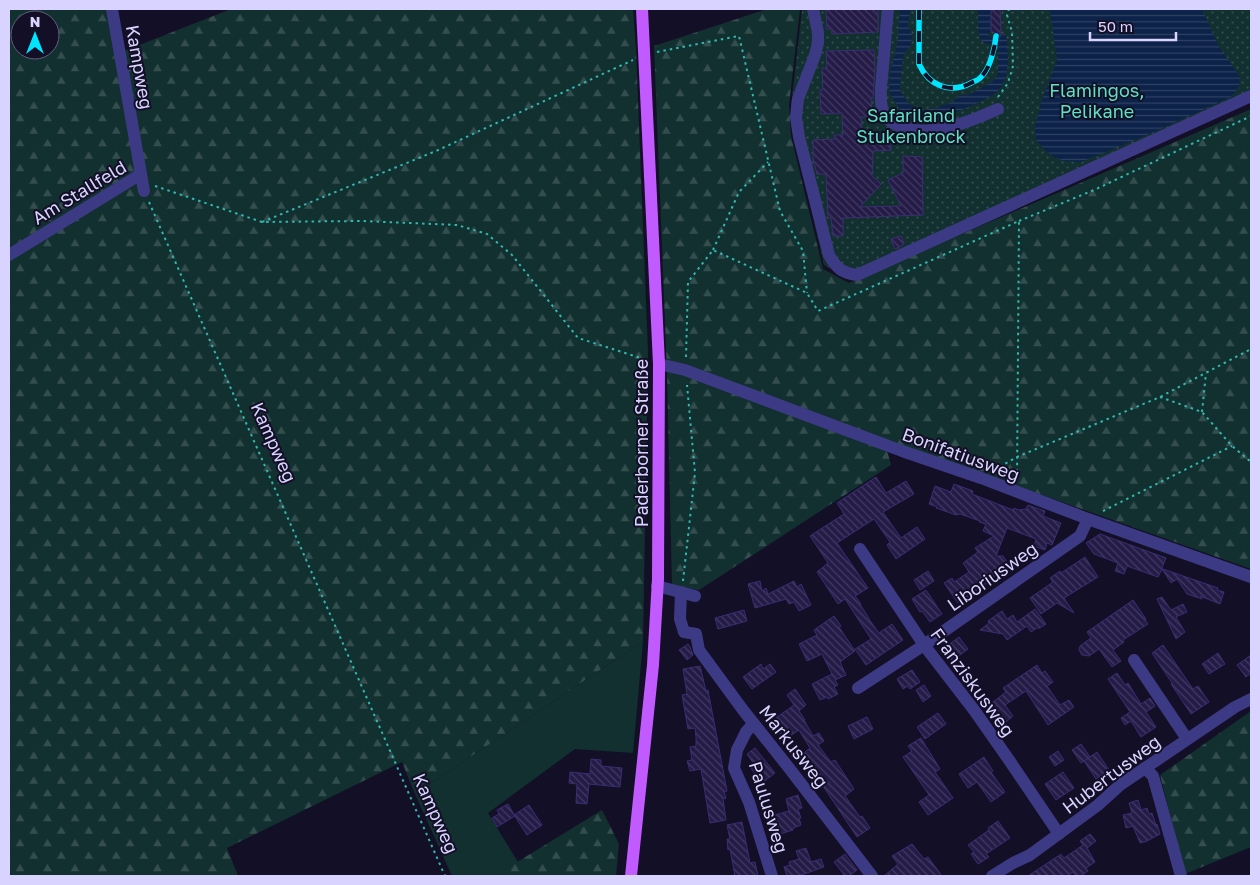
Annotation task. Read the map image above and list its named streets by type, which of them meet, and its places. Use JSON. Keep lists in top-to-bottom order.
{
  "streets": {
    "main road": ["Paderborner Straße"],
    "street": [
      "Kampweg",
      "Am Stallfeld",
      "Bonifatiusweg",
      "Liboriusweg",
      "Franziskusweg",
      "Markusweg",
      "Hubertusweg",
      "Paulusweg"
    ]
  },
  "crossings": [
    ["Kampweg", "Am Stallfeld"],
    ["Paderborner Straße", "Bonifatiusweg"],
    ["Bonifatiusweg", "Liboriusweg"],
    ["Liboriusweg", "Franziskusweg"],
    ["Franziskusweg", "Hubertusweg"],
    ["Markusweg", "Paulusweg"]
  ],
  "parks": ["Flamingos, Pelikane", "Safariland Stukenbrock"],
  "scale_bar": "50 m",
  "north": "top"
}
